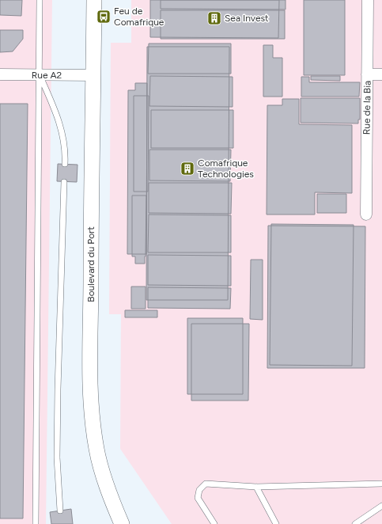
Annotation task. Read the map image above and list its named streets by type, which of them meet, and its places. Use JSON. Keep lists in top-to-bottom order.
{
  "streets": {
    "main road": ["Boulevard du Port"],
    "street": ["Rue A2", "Rue de la Bia"]
  },
  "crossings": [
    ["Rue A2", "Boulevard du Port"]
  ],
  "places": {
    "bus stop": ["Feu de Comafrique"],
    "building": ["Sea Invest", "Comafrique Technologies"]
  }
}
